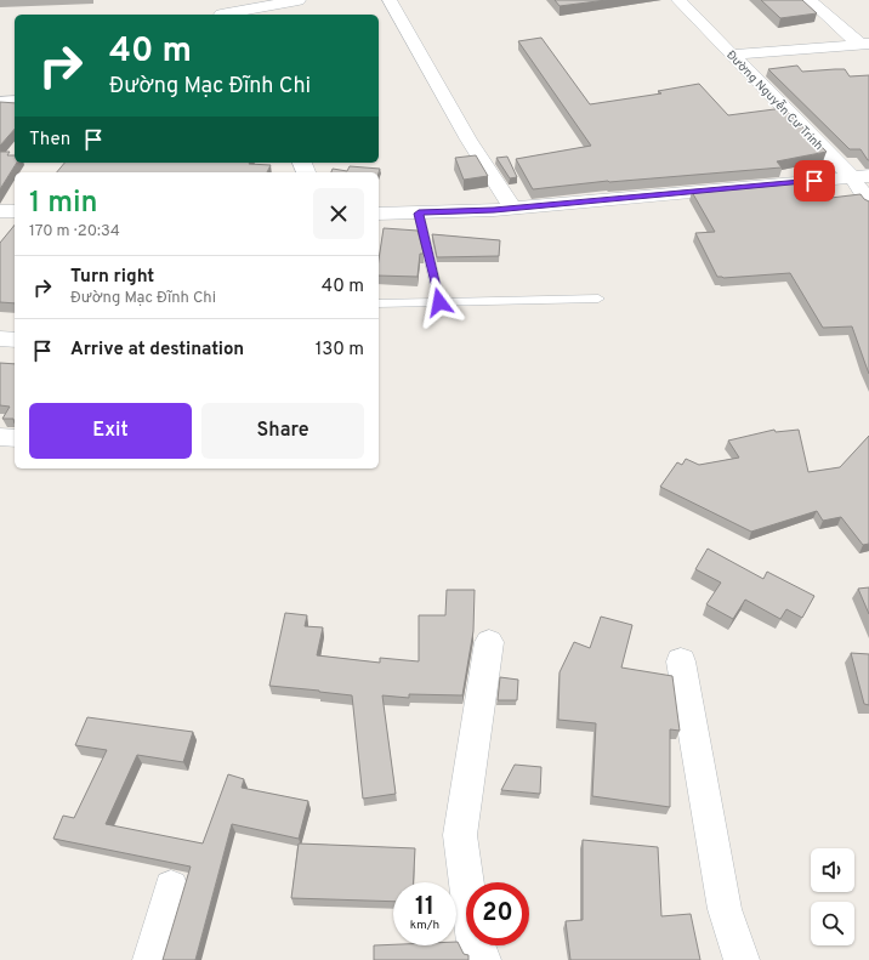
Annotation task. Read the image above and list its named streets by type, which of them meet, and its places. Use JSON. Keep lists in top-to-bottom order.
{
  "streets": {
    "street": ["Đường Nguyễn Cư Trinh"]
  },
  "page": {
    "turn": ["40 m", "Đường Mạc Đĩnh Chi"],
    "then": "Then",
    "heading": ["1 min", "170 m · 20:34"],
    "list": [
      {
        "name": "Turn right",
        "note": "Đường Mạc Đĩnh Chi",
        "value": "40 m"
      },
      {
        "name": "Arrive at destination",
        "value": "130 m"
      }
    ],
    "buttons": ["Exit", "Share"],
    "speed": "11 km/h",
    "limit": "20"
  }
}
